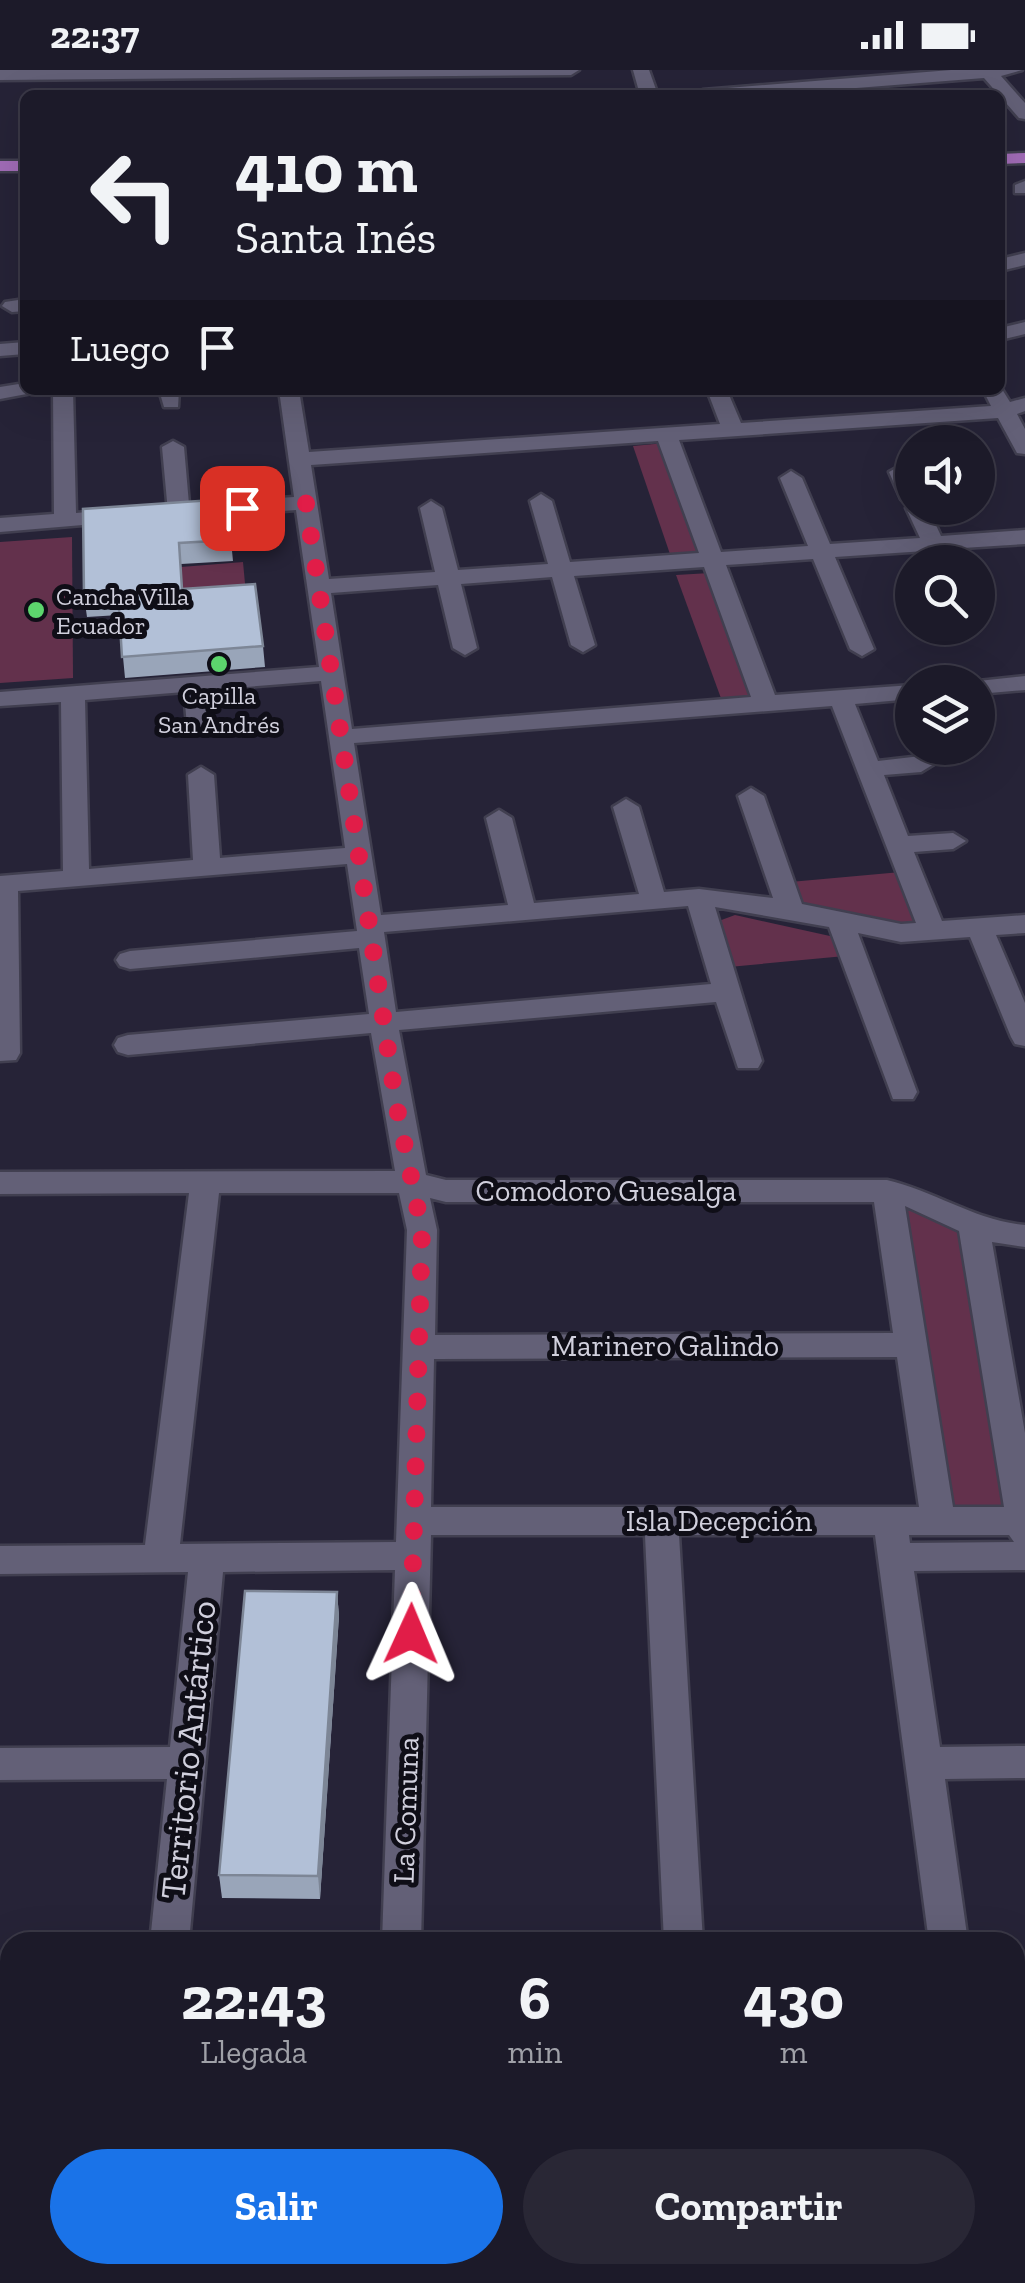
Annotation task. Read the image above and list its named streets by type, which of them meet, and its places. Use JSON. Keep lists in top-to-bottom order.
{
  "streets": {
    "street": [
      "Comodoro Guesalga",
      "Marinero Galindo",
      "Isla Decepción",
      "Territorio Antártico",
      "La Comuna"
    ]
  },
  "crossings": [
    ["Comodoro Guesalga", "La Comuna"],
    ["Marinero Galindo", "La Comuna"],
    ["Isla Decepción", "La Comuna"]
  ],
  "places": ["Cancha Villa Ecuador", "Capilla San Andrés"],
  "page": {
    "status": "22:37",
    "turn": ["410 m", "Santa Inés"],
    "then": "Luego",
    "eta": [
      "22:43",
      "Llegada",
      "6",
      "min",
      "430",
      "m"
    ],
    "buttons": ["Salir", "Compartir"]
  }
}
